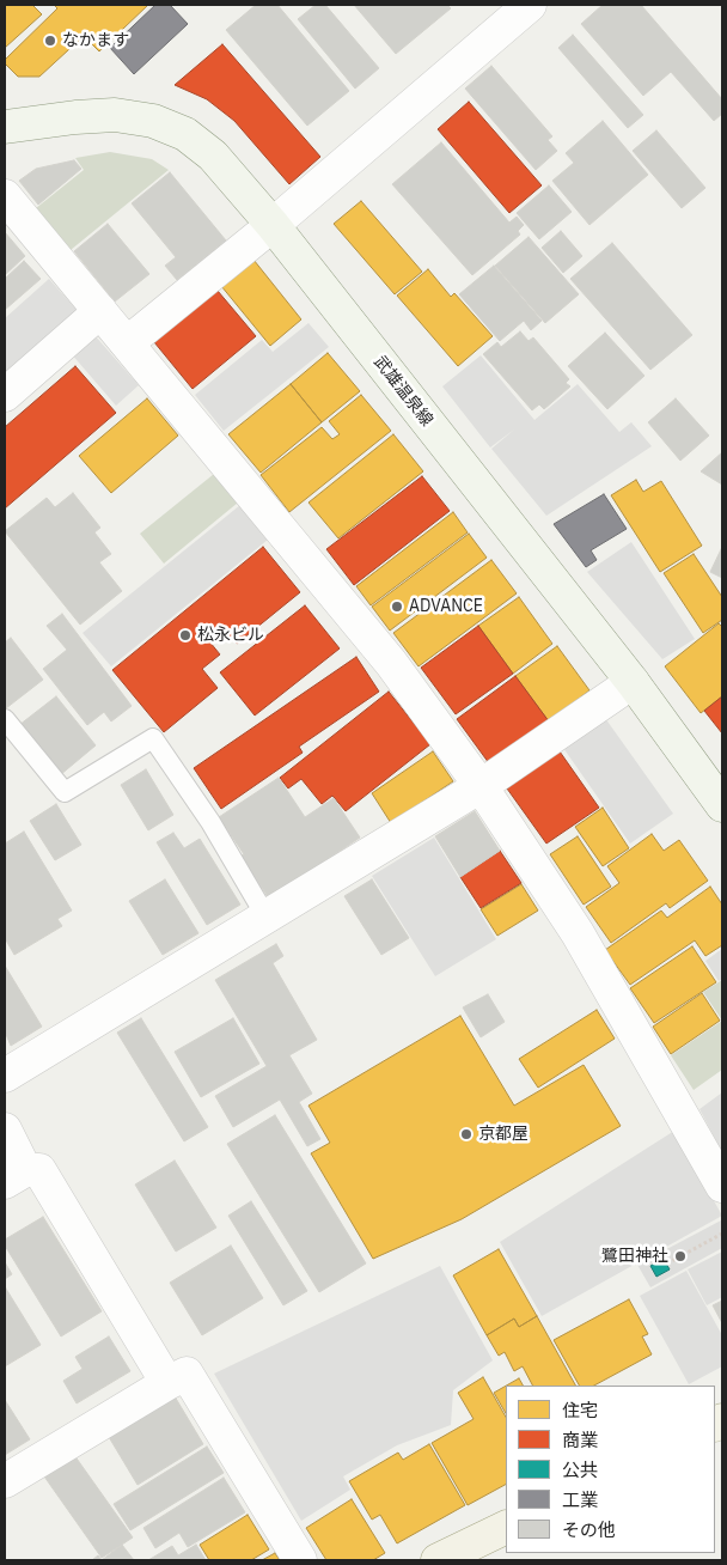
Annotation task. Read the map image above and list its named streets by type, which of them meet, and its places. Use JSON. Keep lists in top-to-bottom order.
{
  "streets": {
    "main road": ["武雄温泉線"]
  },
  "places": [
    "なかます",
    "ADVANCE",
    "松永ビル",
    "京都屋",
    "鷺田神社"
  ],
  "legend": [
    "住宅",
    "商業",
    "公共",
    "工業",
    "その他"
  ]
}
